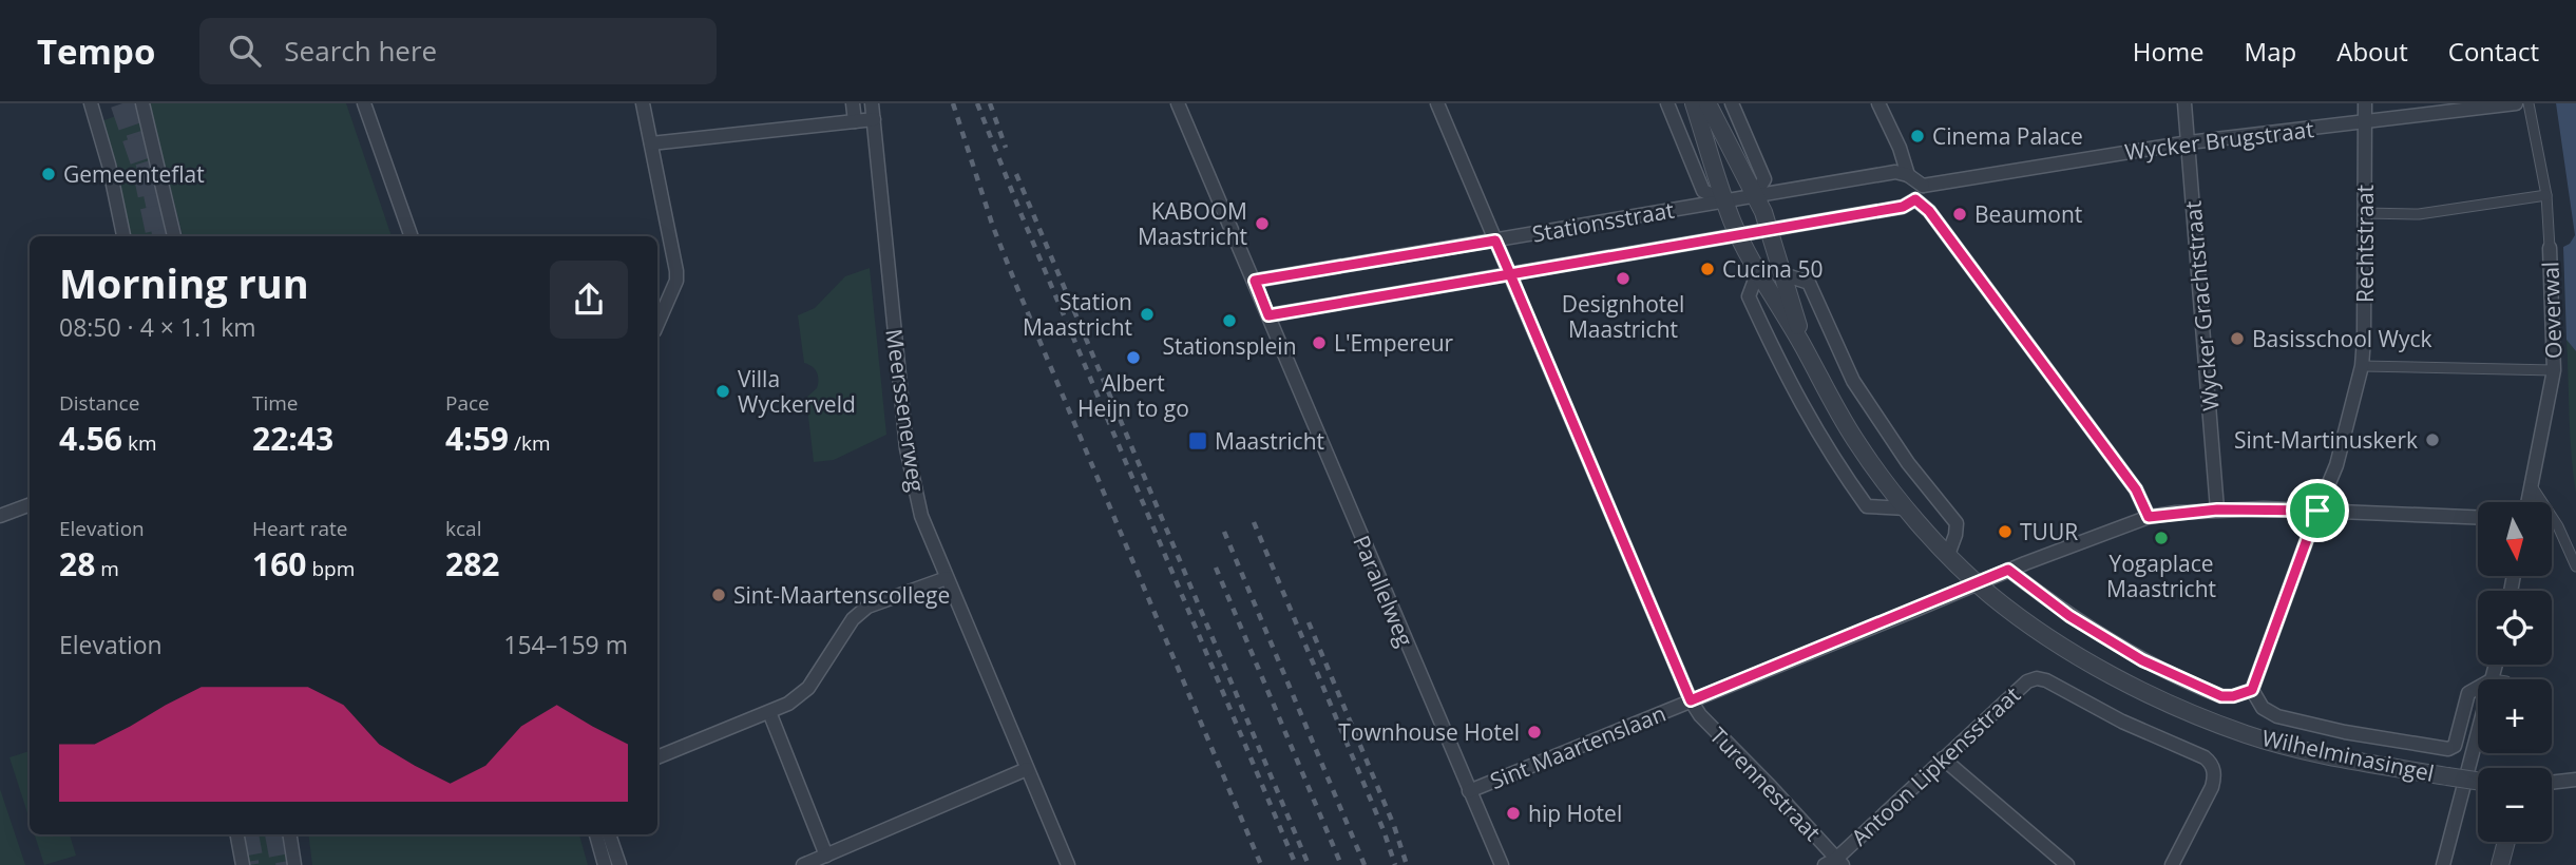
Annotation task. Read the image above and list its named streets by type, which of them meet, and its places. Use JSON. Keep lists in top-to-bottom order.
{
  "streets": {
    "street": [
      "Wycker Brugstraat",
      "Stationsstraat",
      "Rechtstraat",
      "Wycker Grachtstraat",
      "Oeverwal",
      "Meerssenerweg",
      "Parallelweg",
      "Sint Maartenslaan",
      "Wilhelminasingel",
      "Antoon Lipkensstraat",
      "Turennestraat"
    ]
  },
  "crossings": [
    ["Wycker Brugstraat", "Rechtstraat"],
    ["Wycker Brugstraat", "Wycker Grachtstraat"],
    ["Stationsstraat", "Parallelweg"],
    ["Stationsstraat", "Wilhelminasingel"],
    ["Stationsstraat", "Turennestraat"],
    ["Rechtstraat", "Sint Maartenslaan"],
    ["Rechtstraat", "Wilhelminasingel"],
    ["Wycker Grachtstraat", "Sint Maartenslaan"],
    ["Parallelweg", "Sint Maartenslaan"],
    ["Sint Maartenslaan", "Wilhelminasingel"],
    ["Sint Maartenslaan", "Turennestraat"],
    ["Antoon Lipkensstraat", "Turennestraat"]
  ],
  "places": {
    "other": [
      "Cinema Palace",
      "Gemeenteflat",
      "Beaumont",
      "KABOOM Maastricht",
      "Cucina 50",
      "Designhotel Maastricht",
      "Station Maastricht",
      "Stationsplein",
      "Basisschool Wyck",
      "L'Empereur",
      "Albert Heijn to go",
      "Villa Wyckerveld",
      "Sint-Martinuskerk",
      "TUUR",
      "Yogaplace Maastricht",
      "Sint-Maartenscollege",
      "Townhouse Hotel",
      "hip Hotel"
    ],
    "transit": ["Maastricht"]
  },
  "north": "bottom",
  "page": {
    "header": "Tempo",
    "search": "Search here",
    "nav": [
      "Home",
      "Map",
      "About",
      "Contact"
    ],
    "heading": ["Morning run", "08:50 · 4 × 1.1 km"],
    "stats": [
      ["Distance", "4.56 km"],
      ["Time", "22:43"],
      ["Pace", "4:59 /km"],
      ["Elevation", "28 m"],
      ["Heart rate", "160 bpm"],
      ["kcal", "282"]
    ],
    "map_buttons": ["+", "−"],
    "chart": ["Elevation", "154–159 m"]
  }
}
